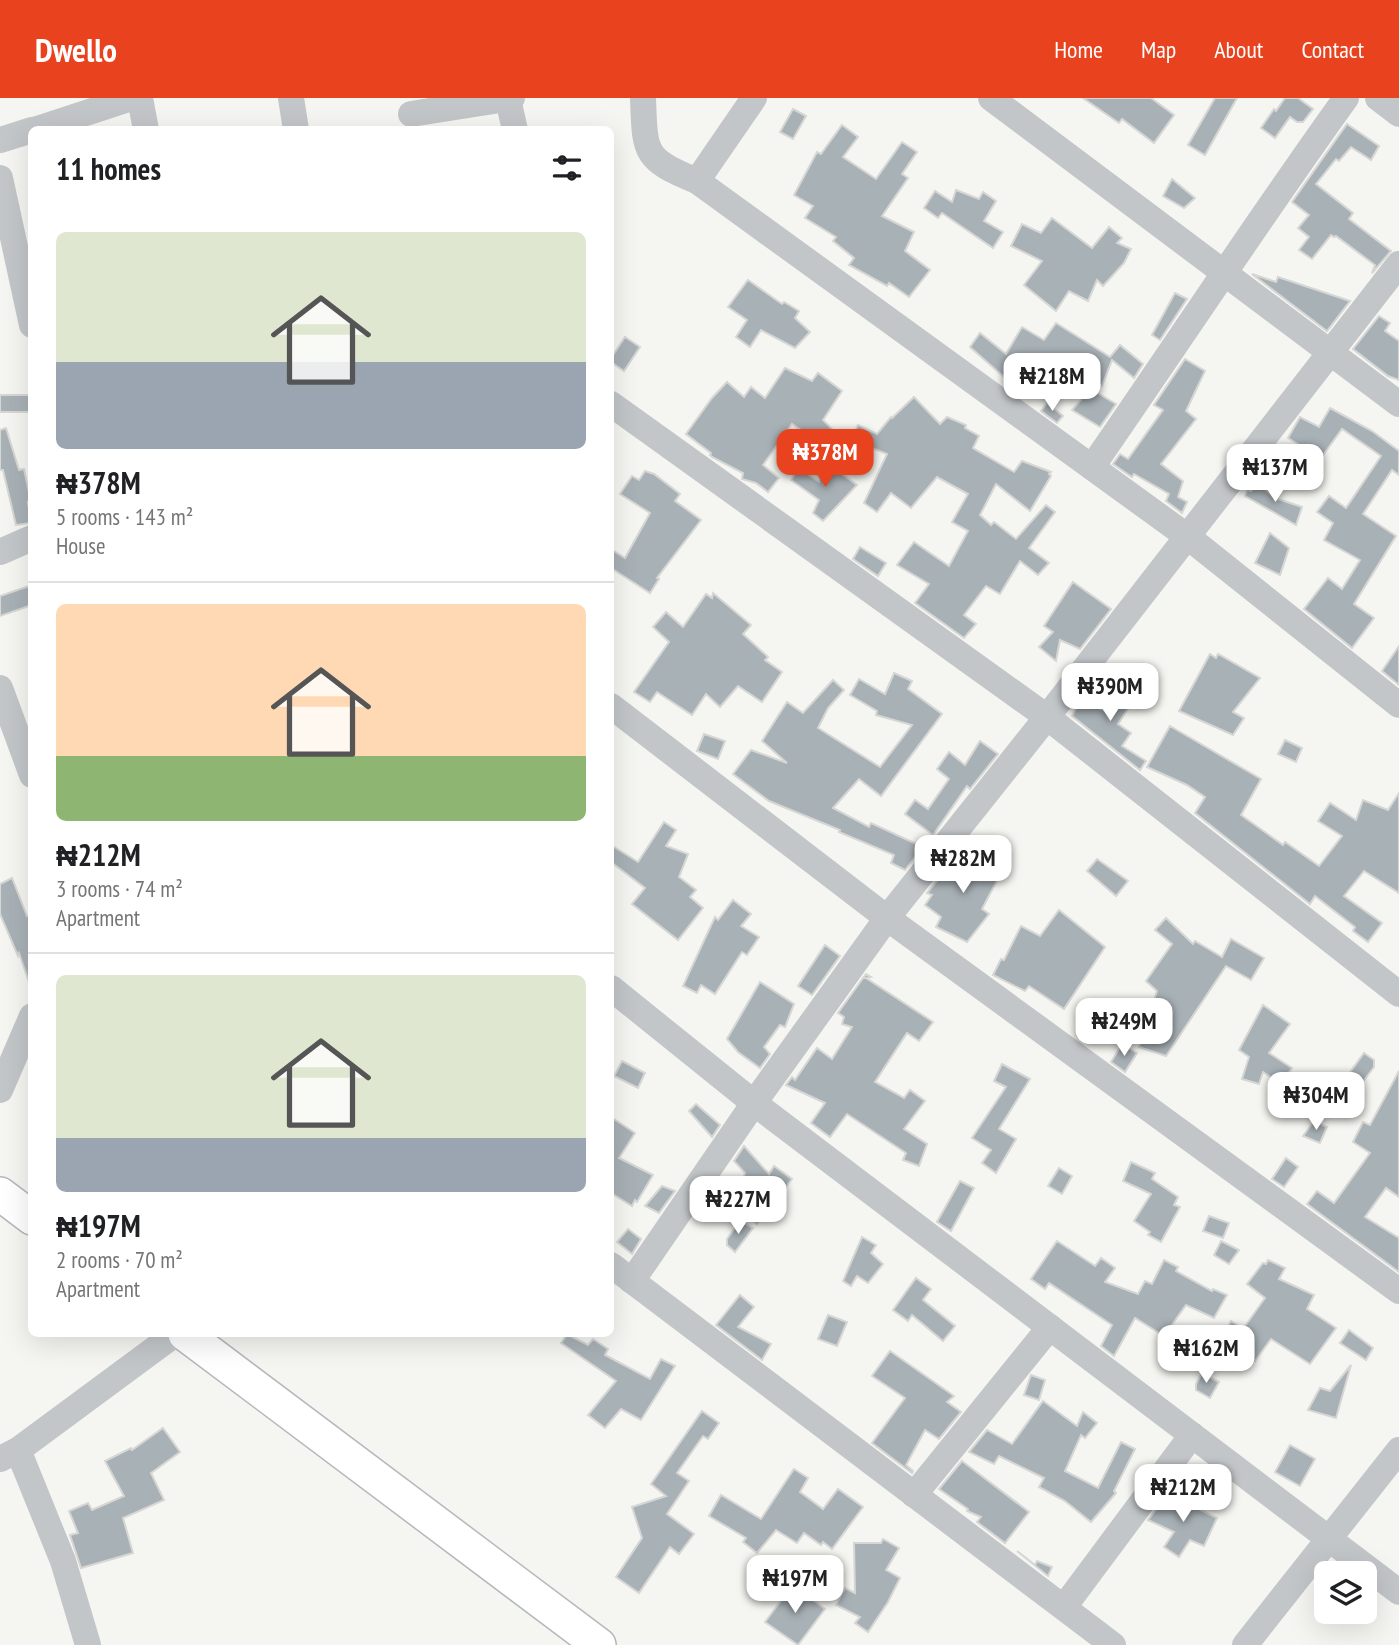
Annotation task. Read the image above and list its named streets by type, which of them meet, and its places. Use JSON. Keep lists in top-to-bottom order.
{
  "page": {
    "header": "Dwello",
    "nav": [
      "Home",
      "Map",
      "About",
      "Contact"
    ],
    "heading": "11 homes",
    "list": [
      {
        "name": "₦378M",
        "note": "5 rooms · 143 m² · House"
      },
      {
        "name": "₦212M",
        "note": "3 rooms · 74 m² · Apartment"
      },
      {
        "name": "₦197M",
        "note": "2 rooms · 70 m² · Apartment"
      }
    ],
    "price": [
      "₦218M",
      "₦378M",
      "₦137M",
      "₦390M",
      "₦282M",
      "₦249M",
      "₦304M",
      "₦227M",
      "₦162M",
      "₦212M",
      "₦197M"
    ]
  }
}
